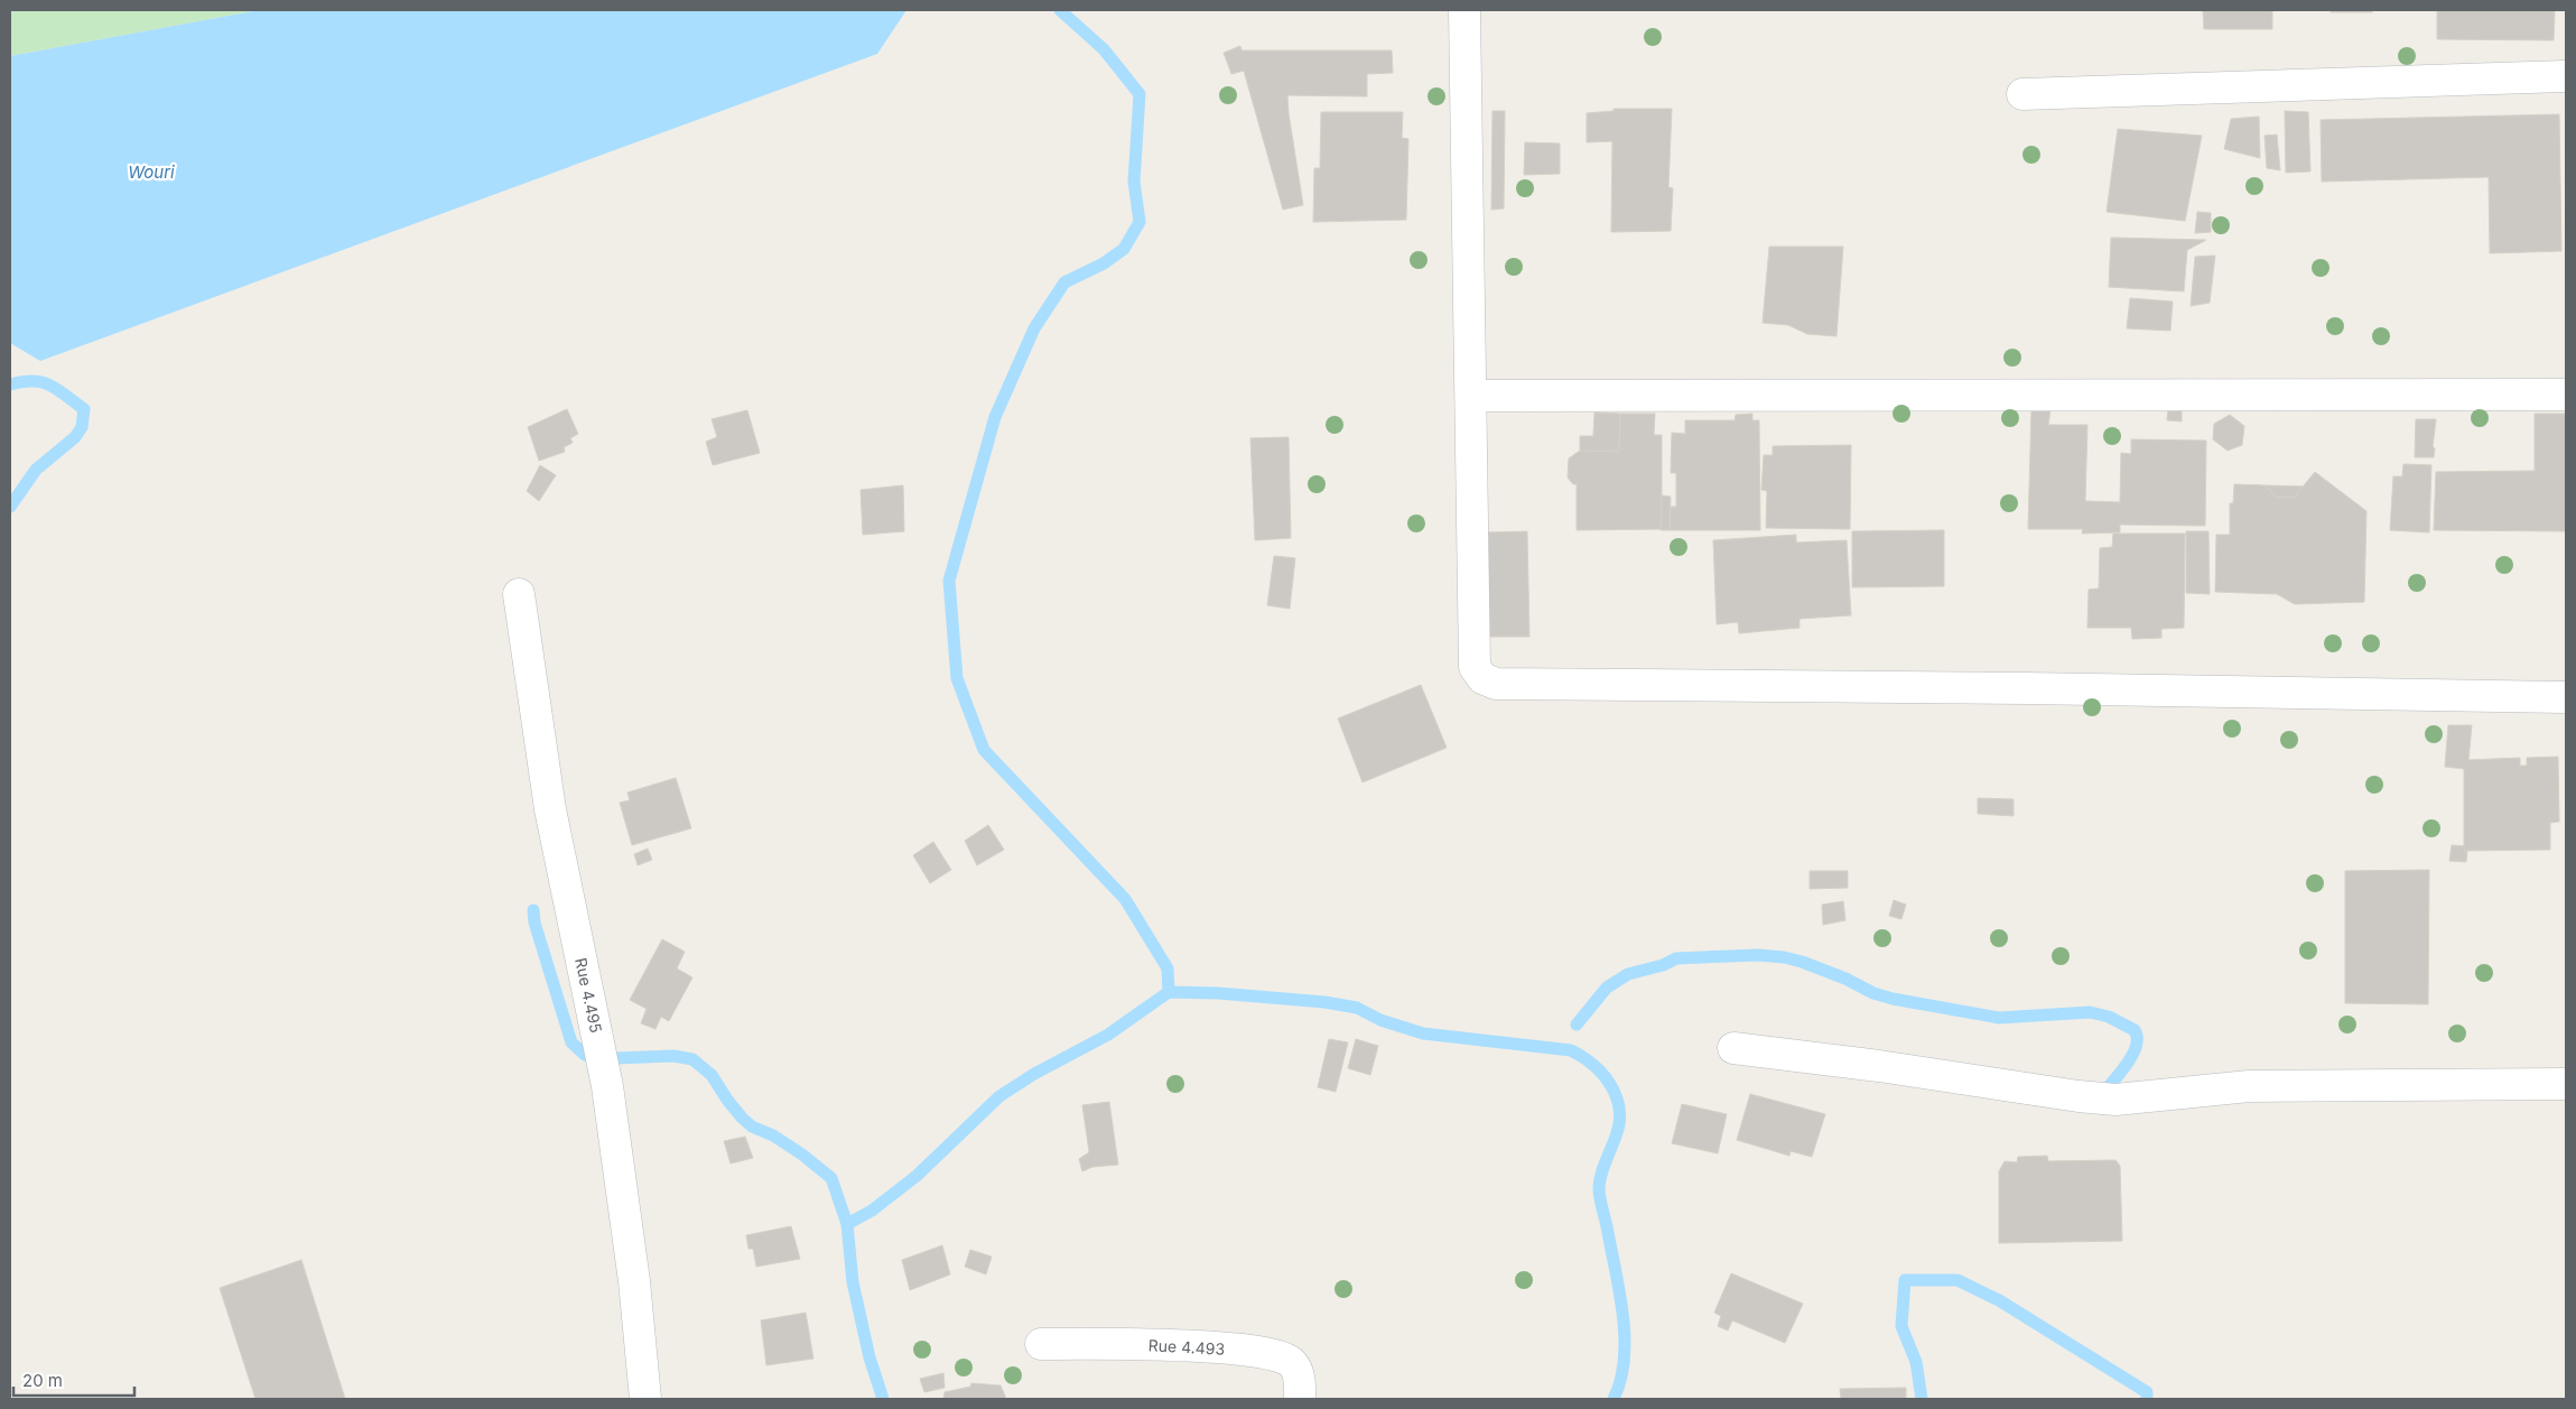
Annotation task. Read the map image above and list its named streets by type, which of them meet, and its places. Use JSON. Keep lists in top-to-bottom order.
{
  "streets": {
    "street": ["Rue 4.495", "Rue 4.493"]
  },
  "water": ["Wouri"],
  "scale_bar": "20 m"
}
